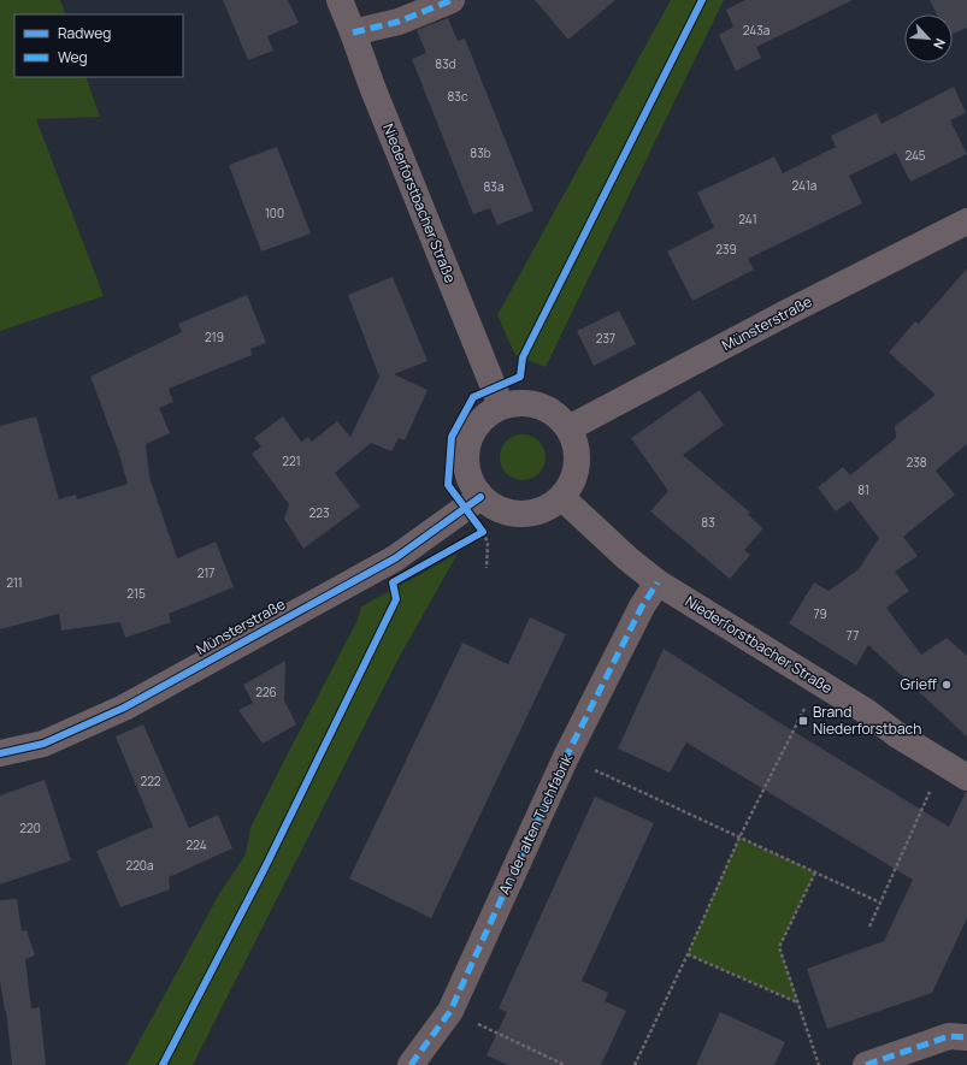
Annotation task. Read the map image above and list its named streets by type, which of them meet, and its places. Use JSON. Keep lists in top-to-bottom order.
{
  "streets": {
    "street": ["Niederforstbacher Straße", "Münsterstraße", "An der alten Tuchfabrik"]
  },
  "crossings": [
    ["Niederforstbacher Straße", "Münsterstraße"],
    ["Niederforstbacher Straße", "An der alten Tuchfabrik"]
  ],
  "places": {
    "other": ["Grieff"],
    "transit": ["Brand Niederforstbach"]
  },
  "house_numbers": [
    "243a",
    "83d",
    "83c",
    "83b",
    "245",
    "241a",
    "83a",
    "100",
    "241",
    "239",
    "219",
    "237",
    "221",
    "238",
    "81",
    "223",
    "83",
    "217",
    "211",
    "215",
    "79",
    "77",
    "226",
    "222",
    "220",
    "224",
    "220a"
  ],
  "legend": ["Radweg", "Weg"],
  "north": "bottom right"
}
